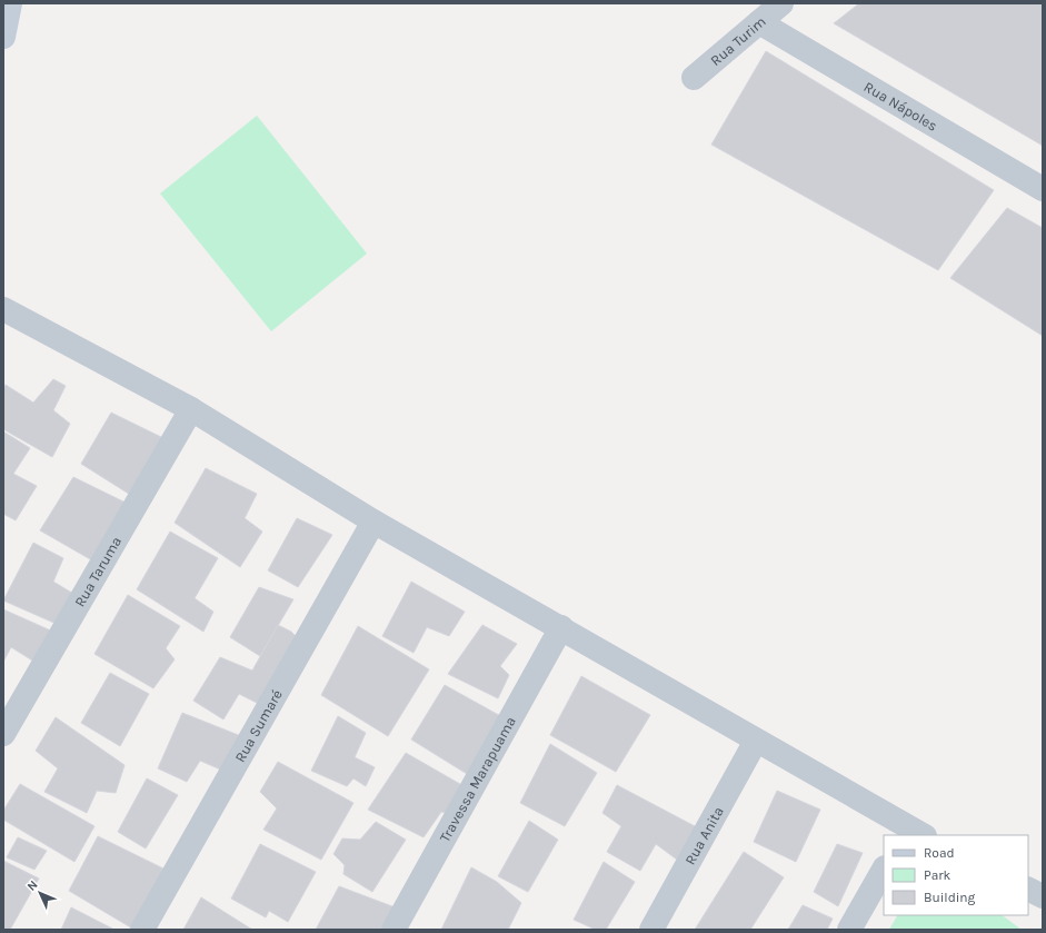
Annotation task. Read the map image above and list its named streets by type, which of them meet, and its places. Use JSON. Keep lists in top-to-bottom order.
{
  "streets": {
    "street": [
      "Rua Turim",
      "Rua Nápoles",
      "Rua Taruma",
      "Rua Sumaré",
      "Travessa Marapuama",
      "Rua Anita"
    ]
  },
  "crossings": [
    ["Rua Turim", "Rua Nápoles"]
  ],
  "legend": ["Road", "Park", "Building"],
  "north": "top left"
}
